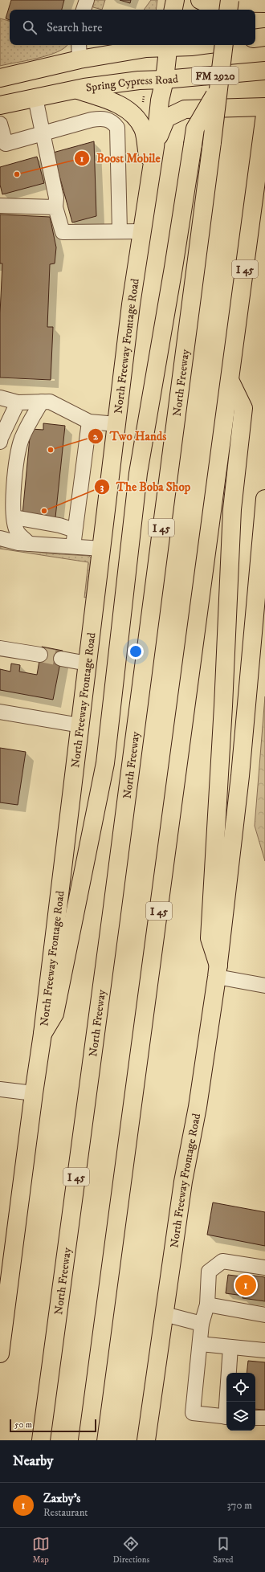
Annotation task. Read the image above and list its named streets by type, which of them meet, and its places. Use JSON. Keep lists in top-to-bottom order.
{
  "streets": {
    "main road": [
      "FM 2920",
      "Spring Cypress Road",
      "I 45",
      "North Freeway Frontage Road",
      "North Freeway"
    ]
  },
  "crossings": [
    ["Spring Cypress Road", "North Freeway Frontage Road"],
    ["I 45", "North Freeway"]
  ],
  "places": ["Boost Mobile", "Two Hands", "The Boba Shop"],
  "scale_bar": "50 m",
  "page": {
    "search": "Search here",
    "pins": "1",
    "scale": "50 m",
    "heading": "Nearby",
    "list": [
      {
        "mark": "1",
        "name": "Zaxby's",
        "note": "Restaurant",
        "value": "370 m"
      }
    ],
    "nav": ["Map", "Directions", "Saved"]
  }
}
